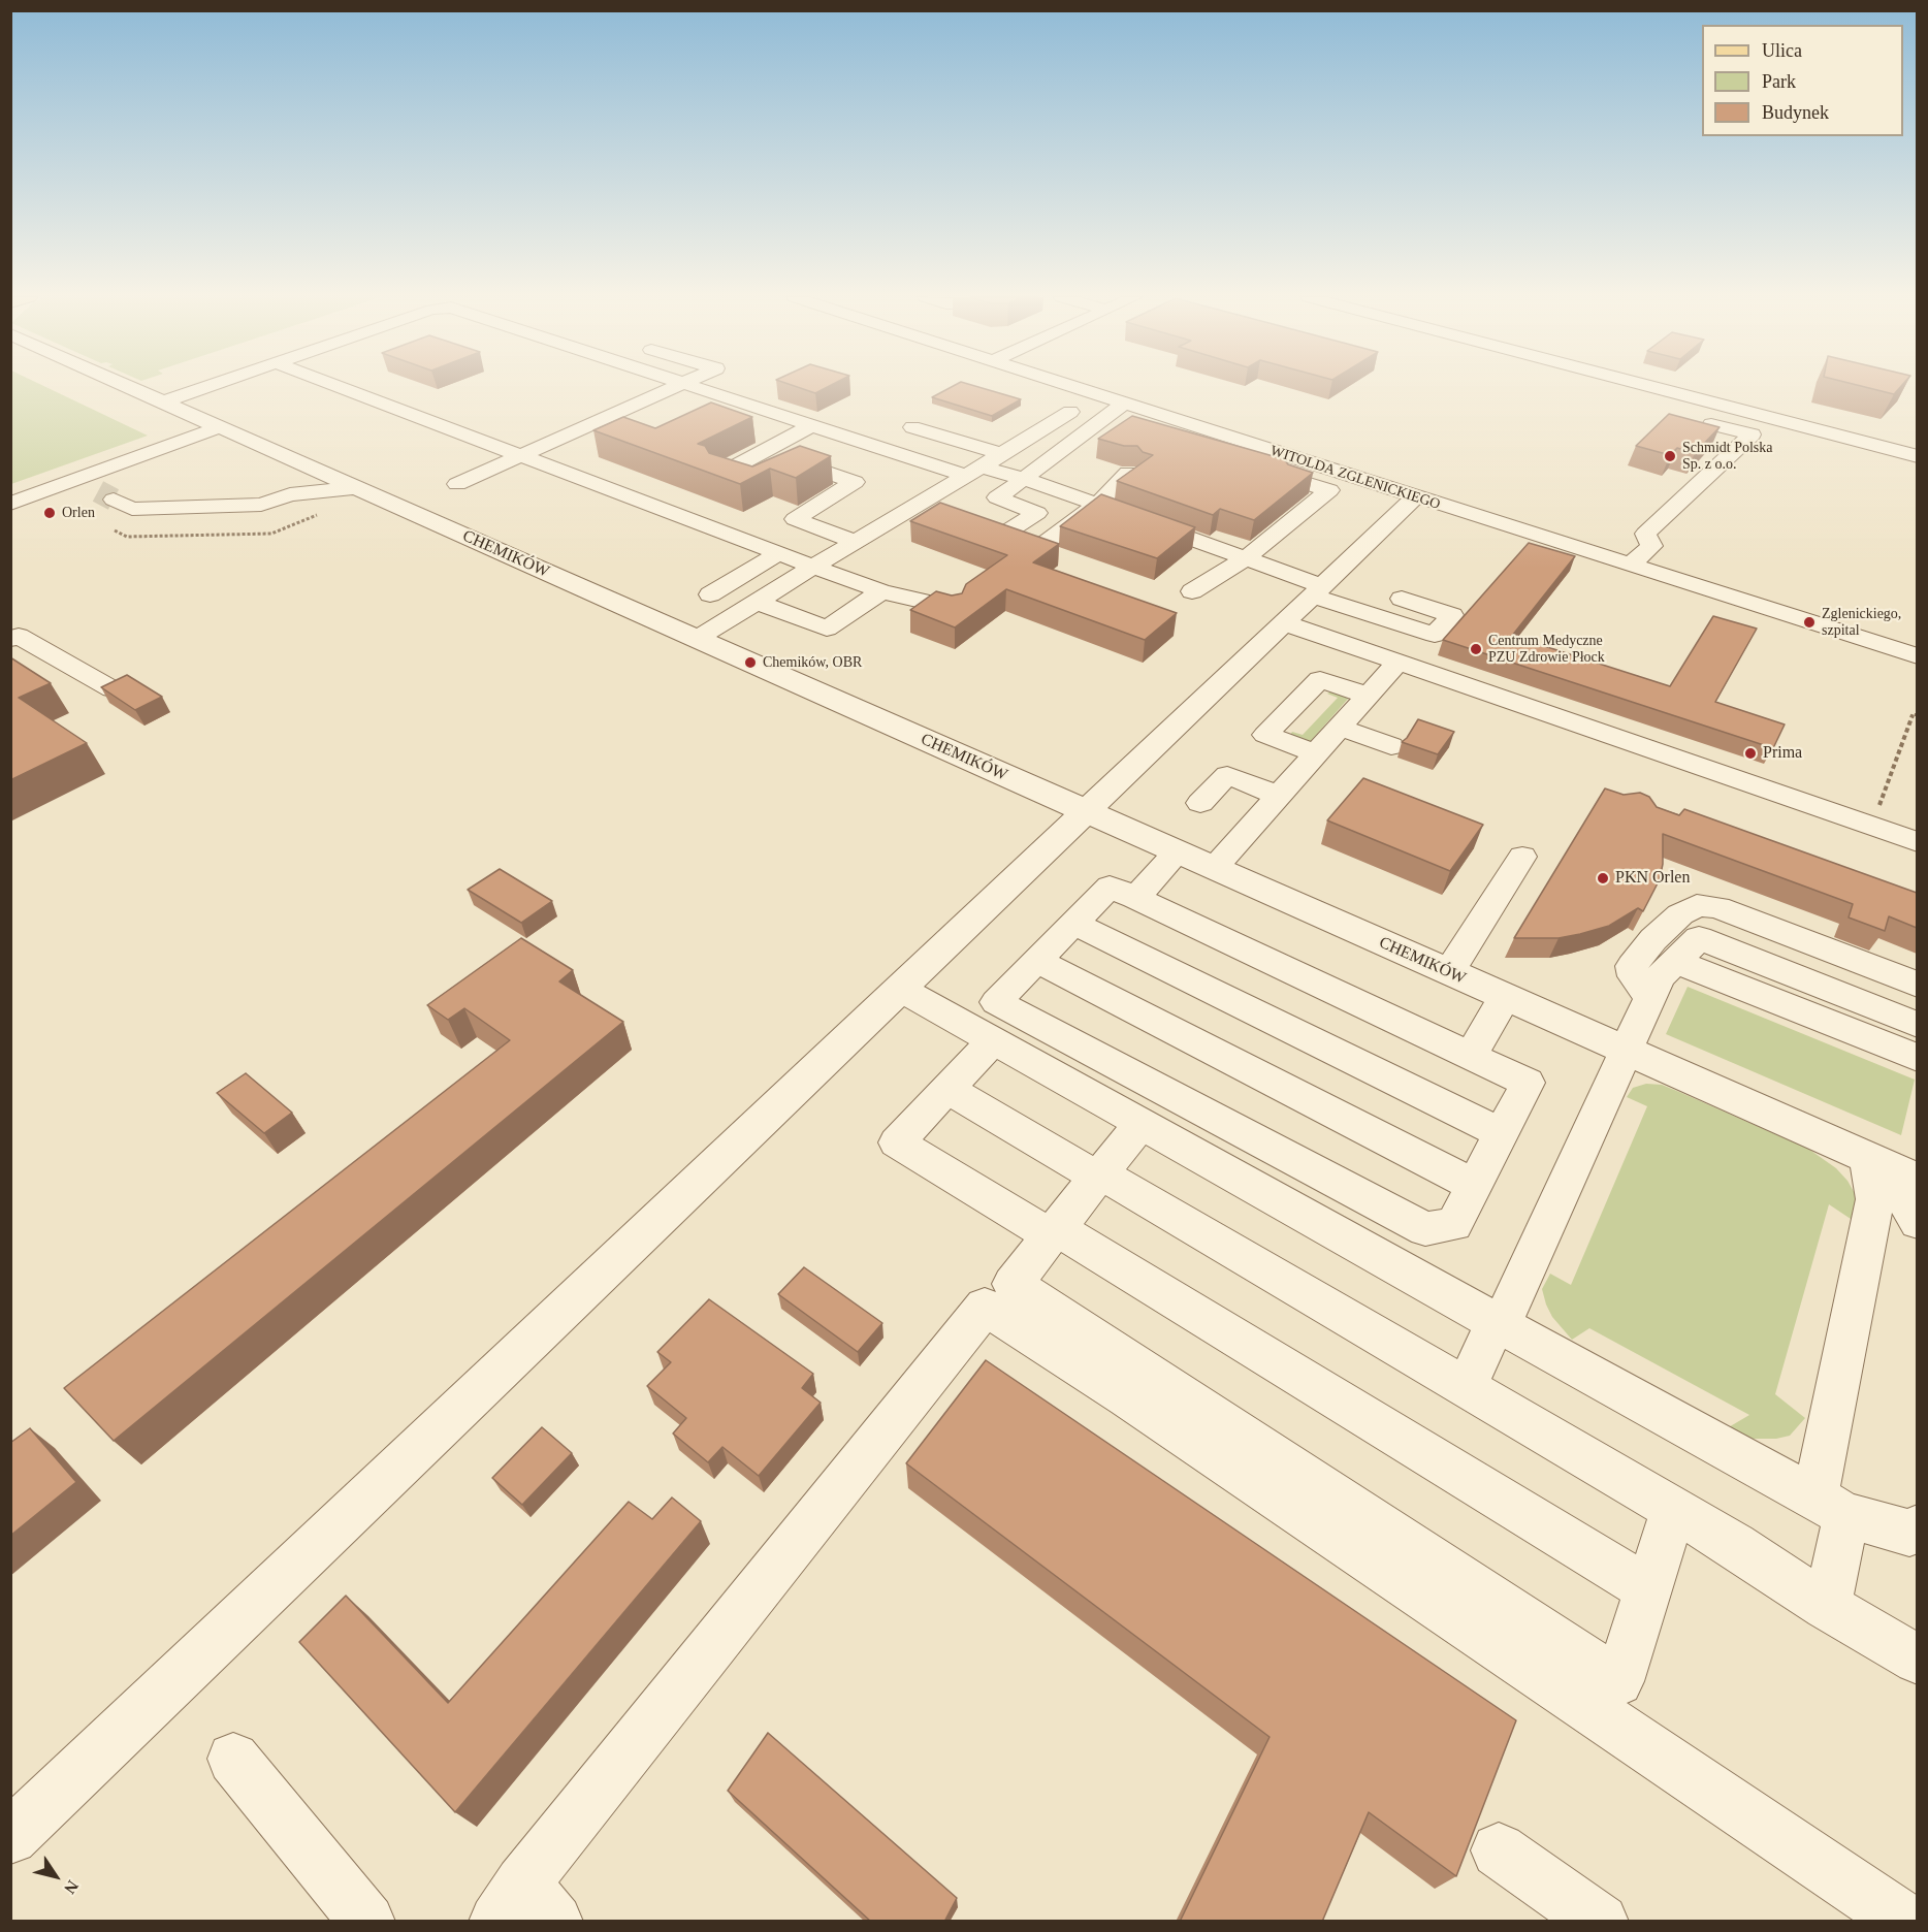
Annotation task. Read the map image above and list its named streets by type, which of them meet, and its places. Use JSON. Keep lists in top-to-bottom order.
{
  "streets": {
    "street": ["WITOLDA ZGLENICKIEGO", "CHEMIKÓW"]
  },
  "places": [
    "Schmidt Polska Sp. z o.o.",
    "Orlen",
    "Zglenickiego, szpital",
    "Centrum Medyczne PZU Zdrowie Płock",
    "Chemików, OBR",
    "Prima",
    "PKN Orlen"
  ],
  "legend": ["Ulica", "Park", "Budynek"],
  "north": "bottom right"
}
